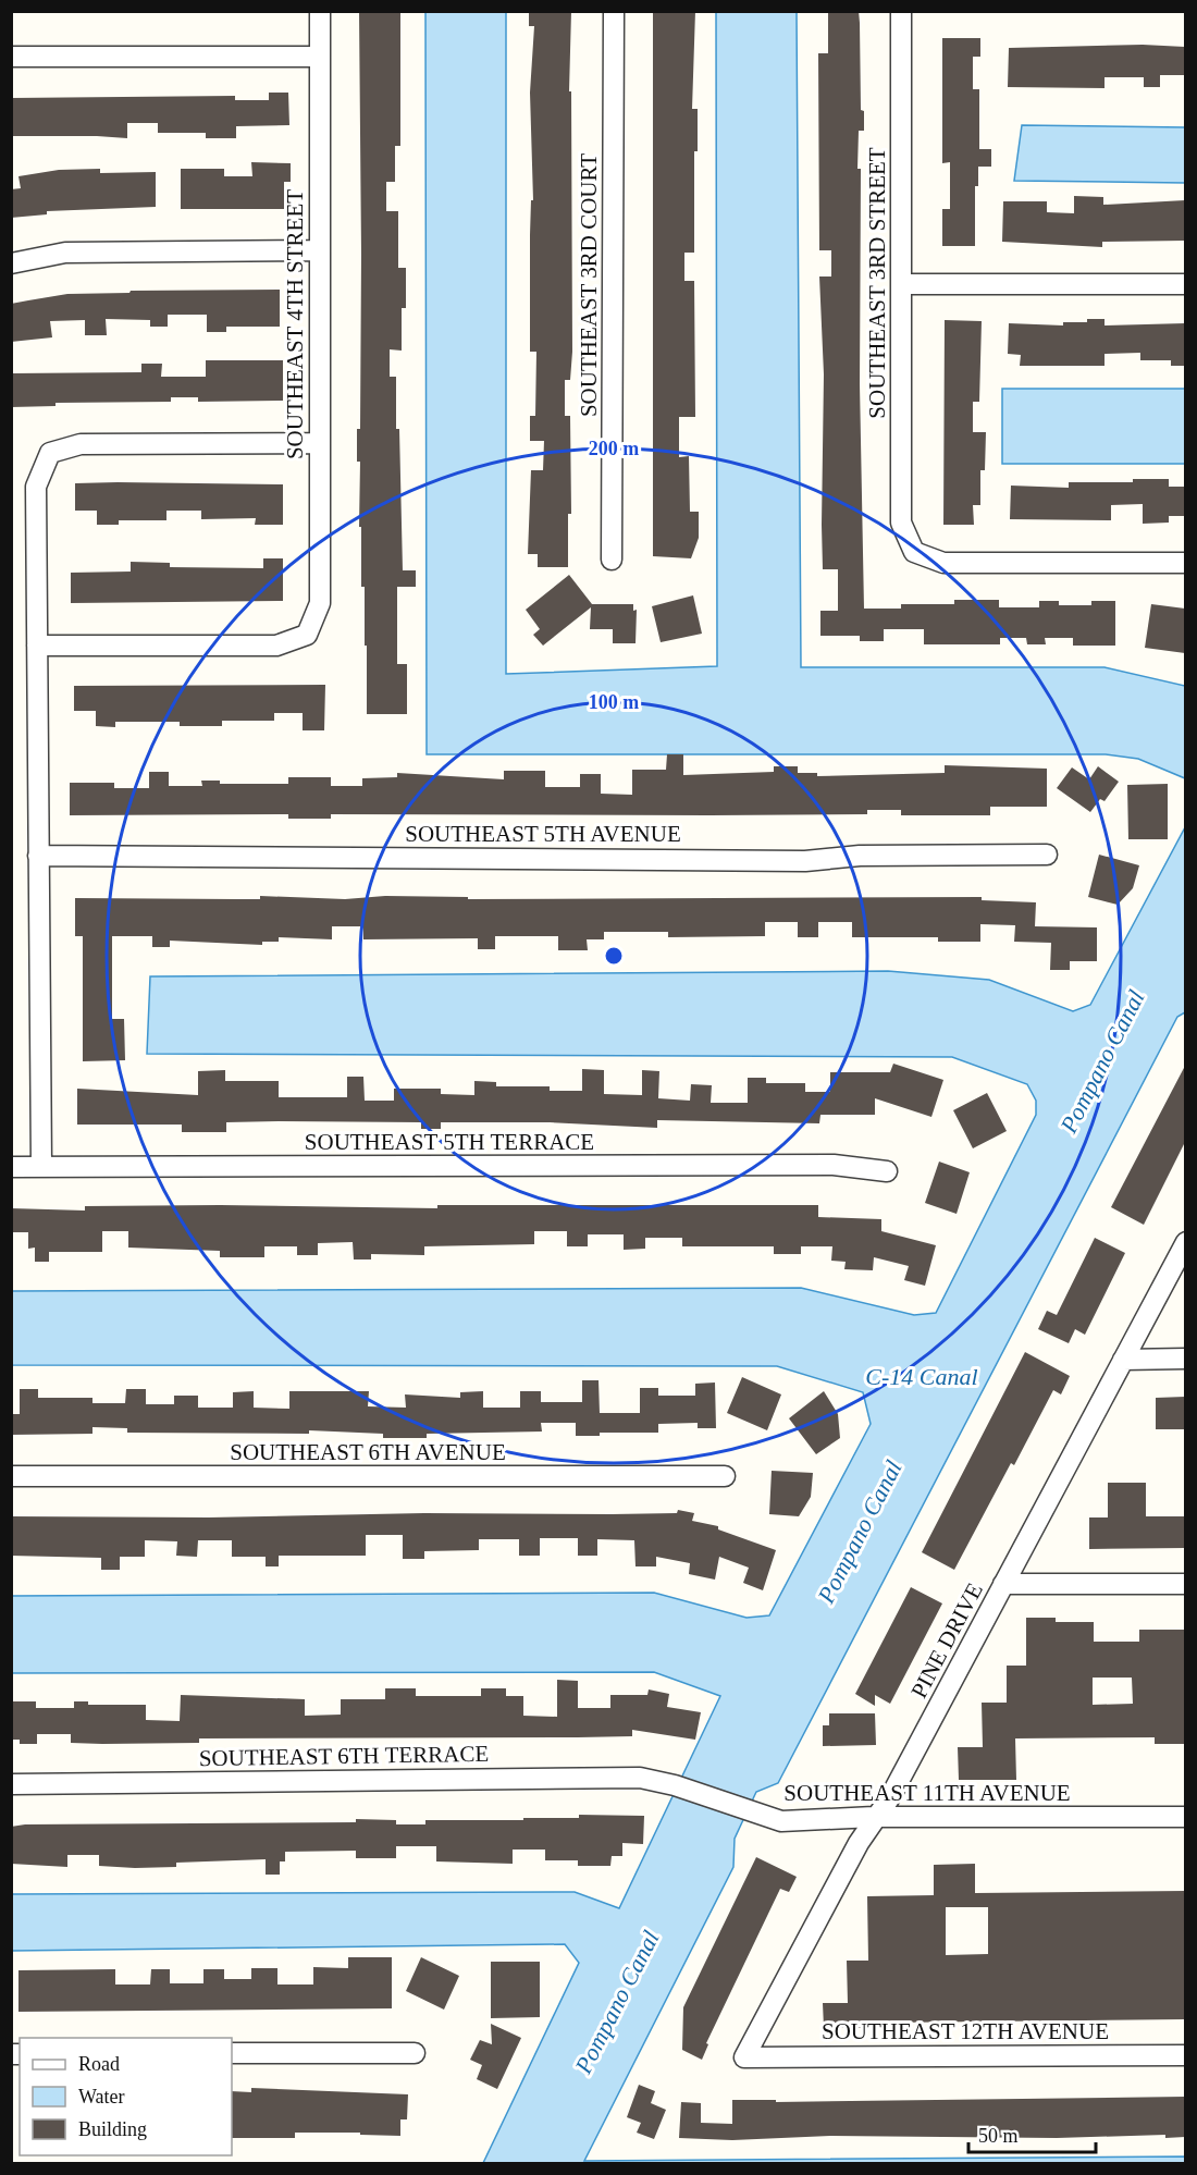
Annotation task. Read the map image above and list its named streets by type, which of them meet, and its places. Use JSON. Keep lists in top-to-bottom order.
{
  "streets": {
    "street": [
      "SOUTHEAST 3RD STREET",
      "SOUTHEAST 3RD COURT",
      "SOUTHEAST 4TH STREET",
      "SOUTHEAST 5TH AVENUE",
      "SOUTHEAST 5TH TERRACE",
      "SOUTHEAST 6TH AVENUE",
      "PINE DRIVE",
      "SOUTHEAST 6TH TERRACE",
      "SOUTHEAST 11TH AVENUE",
      "SOUTHEAST 12TH AVENUE"
    ]
  },
  "crossings": [
    ["PINE DRIVE", "SOUTHEAST 11TH AVENUE"],
    ["PINE DRIVE", "SOUTHEAST 12TH AVENUE"],
    ["SOUTHEAST 6TH TERRACE", "SOUTHEAST 11TH AVENUE"]
  ],
  "water": ["Pompano Canal", "C-14 Canal"],
  "legend": ["Road", "Water", "Building"],
  "scale_bar": "50 m",
  "rings": ["200 m", "100 m"]
}
